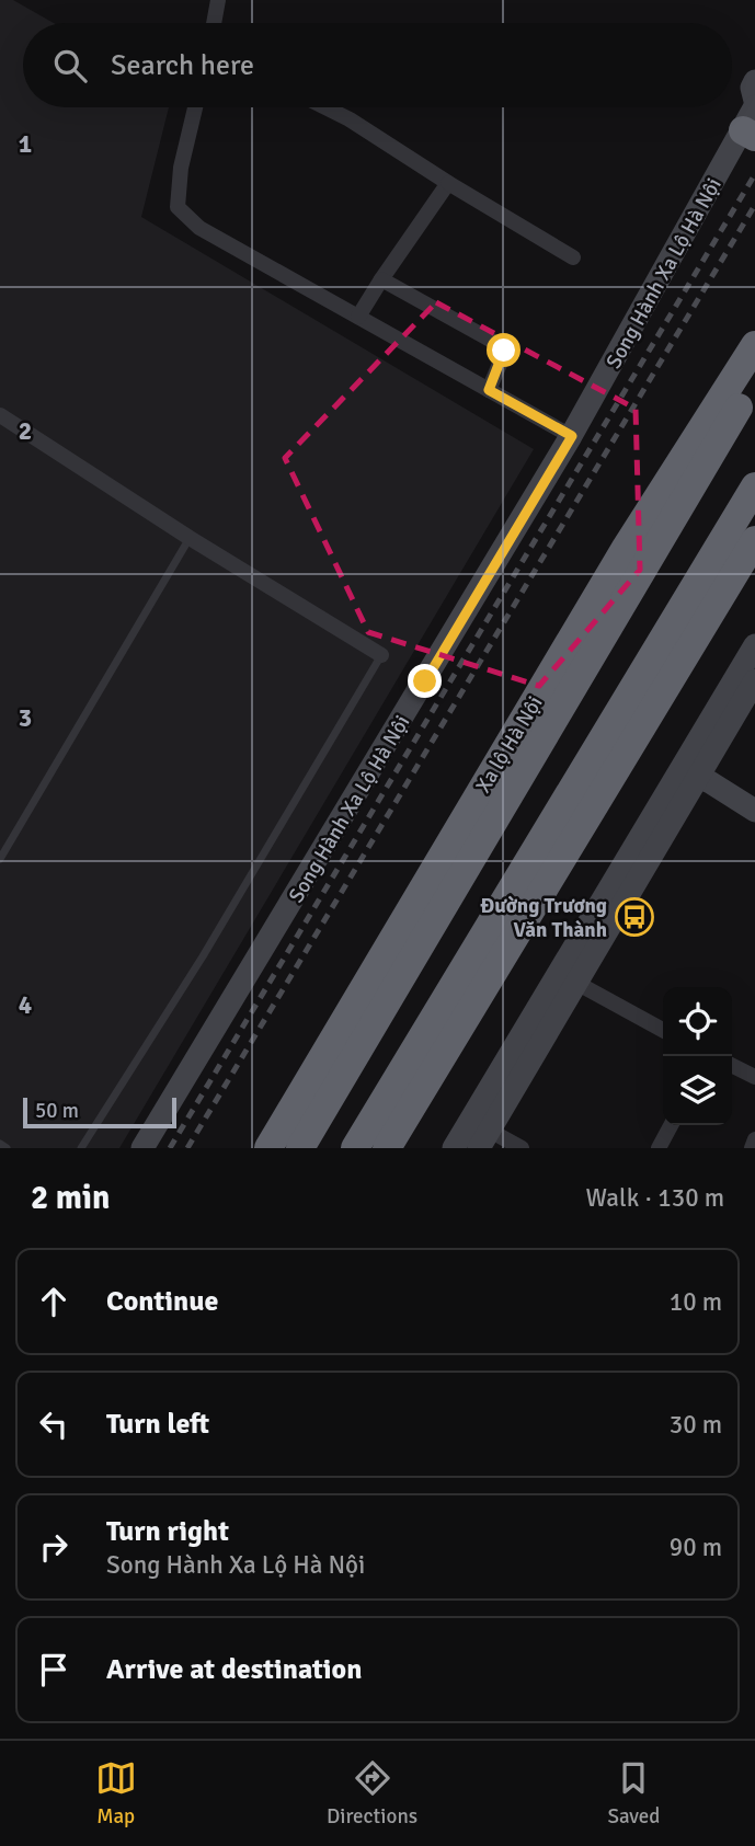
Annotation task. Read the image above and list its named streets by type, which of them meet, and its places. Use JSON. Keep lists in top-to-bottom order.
{
  "streets": {
    "highway": ["Xa lộ Hà Nội"],
    "main road": ["Song Hành Xa Lộ Hà Nội"]
  },
  "places": {
    "bus stop": ["Đường Trương Văn Thành"]
  },
  "scale_bar": "50 m",
  "page": {
    "search": "Search here",
    "scale": "50 m",
    "heading": ["2 min", "Walk · 130 m"],
    "list": [
      ["Continue", "10 m"],
      ["Turn left", "30 m"],
      ["Turn right", "Song Hành Xa Lộ Hà Nội", "90 m"],
      "Arrive at destination"
    ],
    "nav": ["Map", "Directions", "Saved"]
  },
  "grid": {
    "rows": [
      "1",
      "2",
      "3",
      "4"
    ]
  }
}
